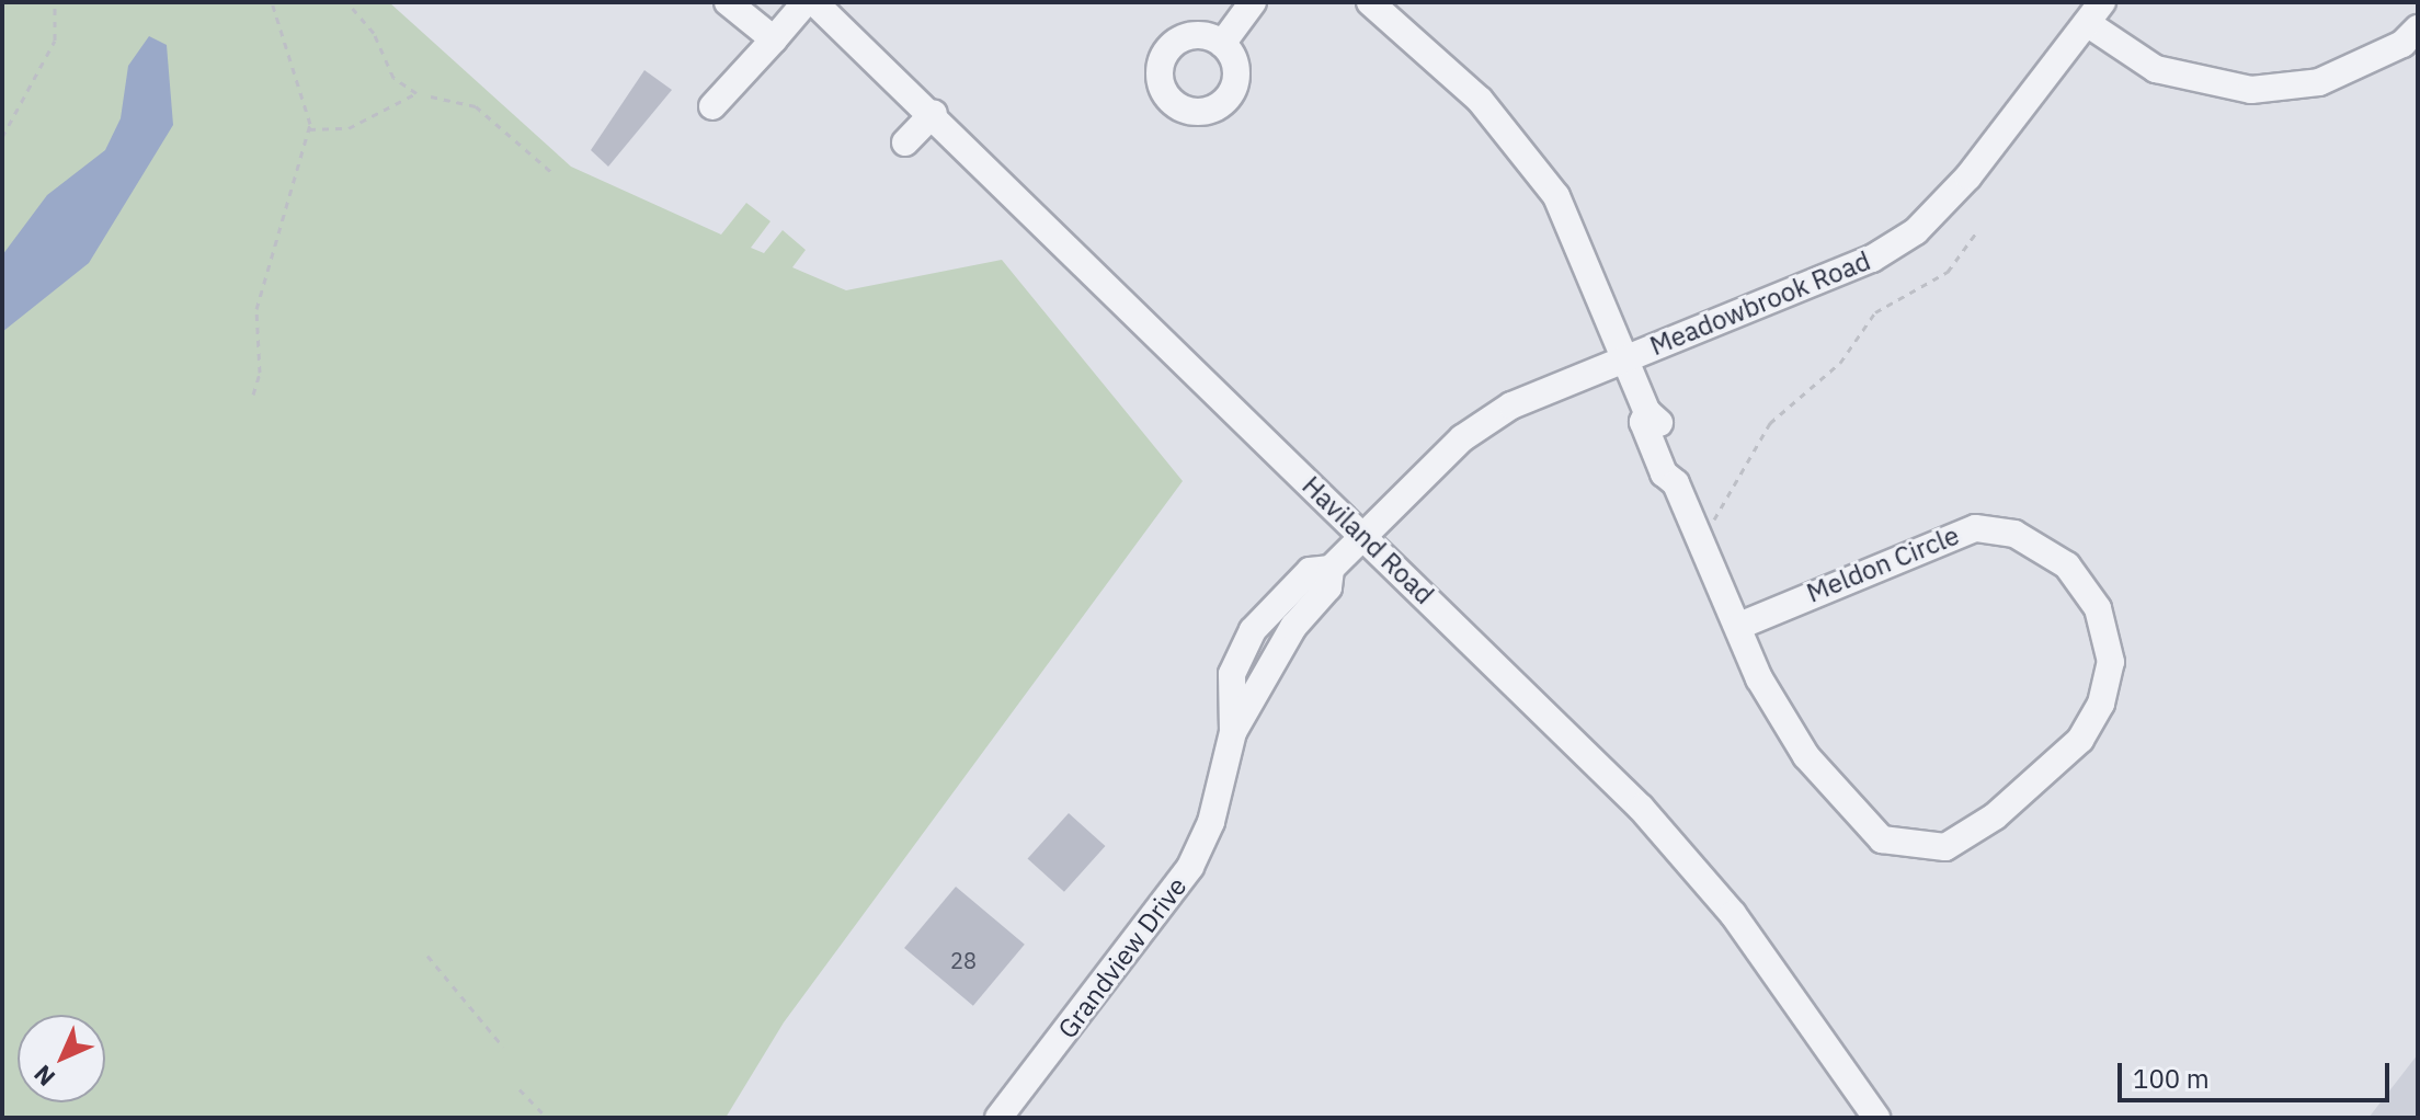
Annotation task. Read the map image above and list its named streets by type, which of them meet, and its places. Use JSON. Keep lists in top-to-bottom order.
{
  "streets": {
    "street": [
      "Meadowbrook Road",
      "Haviland Road",
      "Meldon Circle",
      "Grandview Drive"
    ]
  },
  "crossings": [
    ["Meadowbrook Road", "Haviland Road"],
    ["Meadowbrook Road", "Meldon Circle"],
    ["Meadowbrook Road", "Grandview Drive"]
  ],
  "house_numbers": ["28"],
  "scale_bar": "100 m",
  "north": "bottom left"
}
